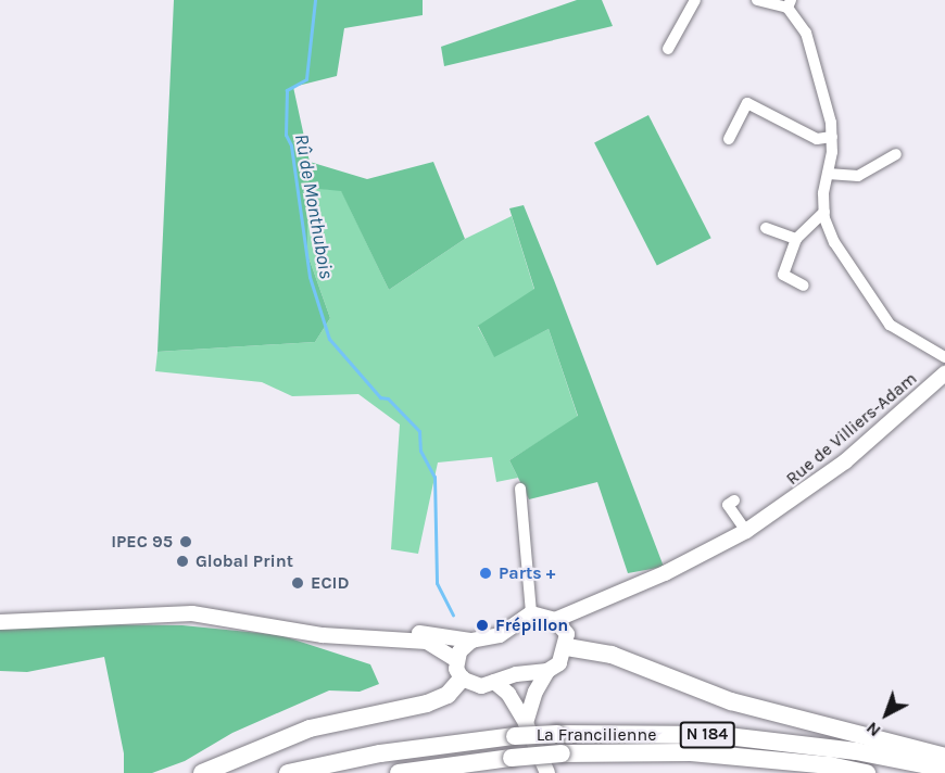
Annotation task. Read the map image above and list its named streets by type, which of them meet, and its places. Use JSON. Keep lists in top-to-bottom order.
{
  "streets": {
    "highway": ["La Francilienne", "N 184"],
    "street": ["Rue de Villiers-Adam"]
  },
  "water": ["Rû de Monthubois"],
  "places": [
    "IPEC 95",
    "Global Print",
    "Parts +",
    "ECID",
    "Frépillon"
  ],
  "north": "bottom left"
}
